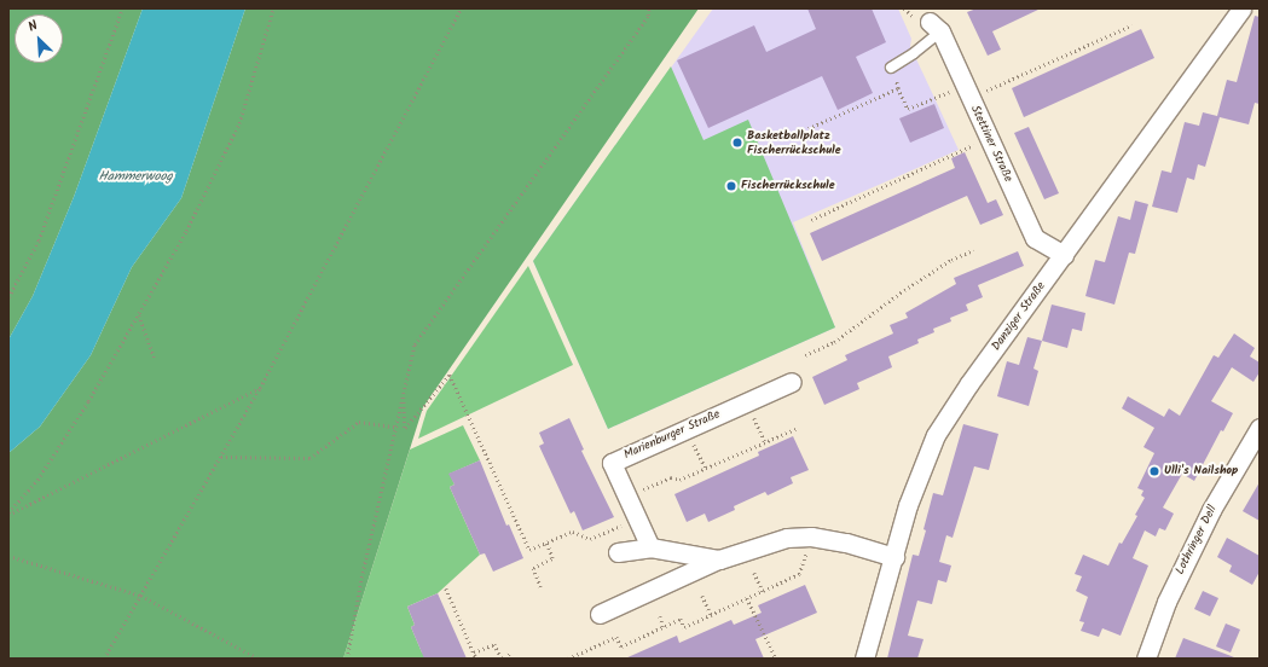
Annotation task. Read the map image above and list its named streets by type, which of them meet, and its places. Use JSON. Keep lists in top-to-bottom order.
{
  "streets": {
    "street": [
      "Stettiner Straße",
      "Danziger Straße",
      "Marienburger Straße",
      "Lothringer Dell"
    ]
  },
  "crossings": [
    ["Stettiner Straße", "Danziger Straße"]
  ],
  "water": ["Hammerwoog"],
  "places": ["Basketballplatz Fischerrückschule", "Fischerrückschule", "Ulli's Nailshop"],
  "north": "top left"
}
